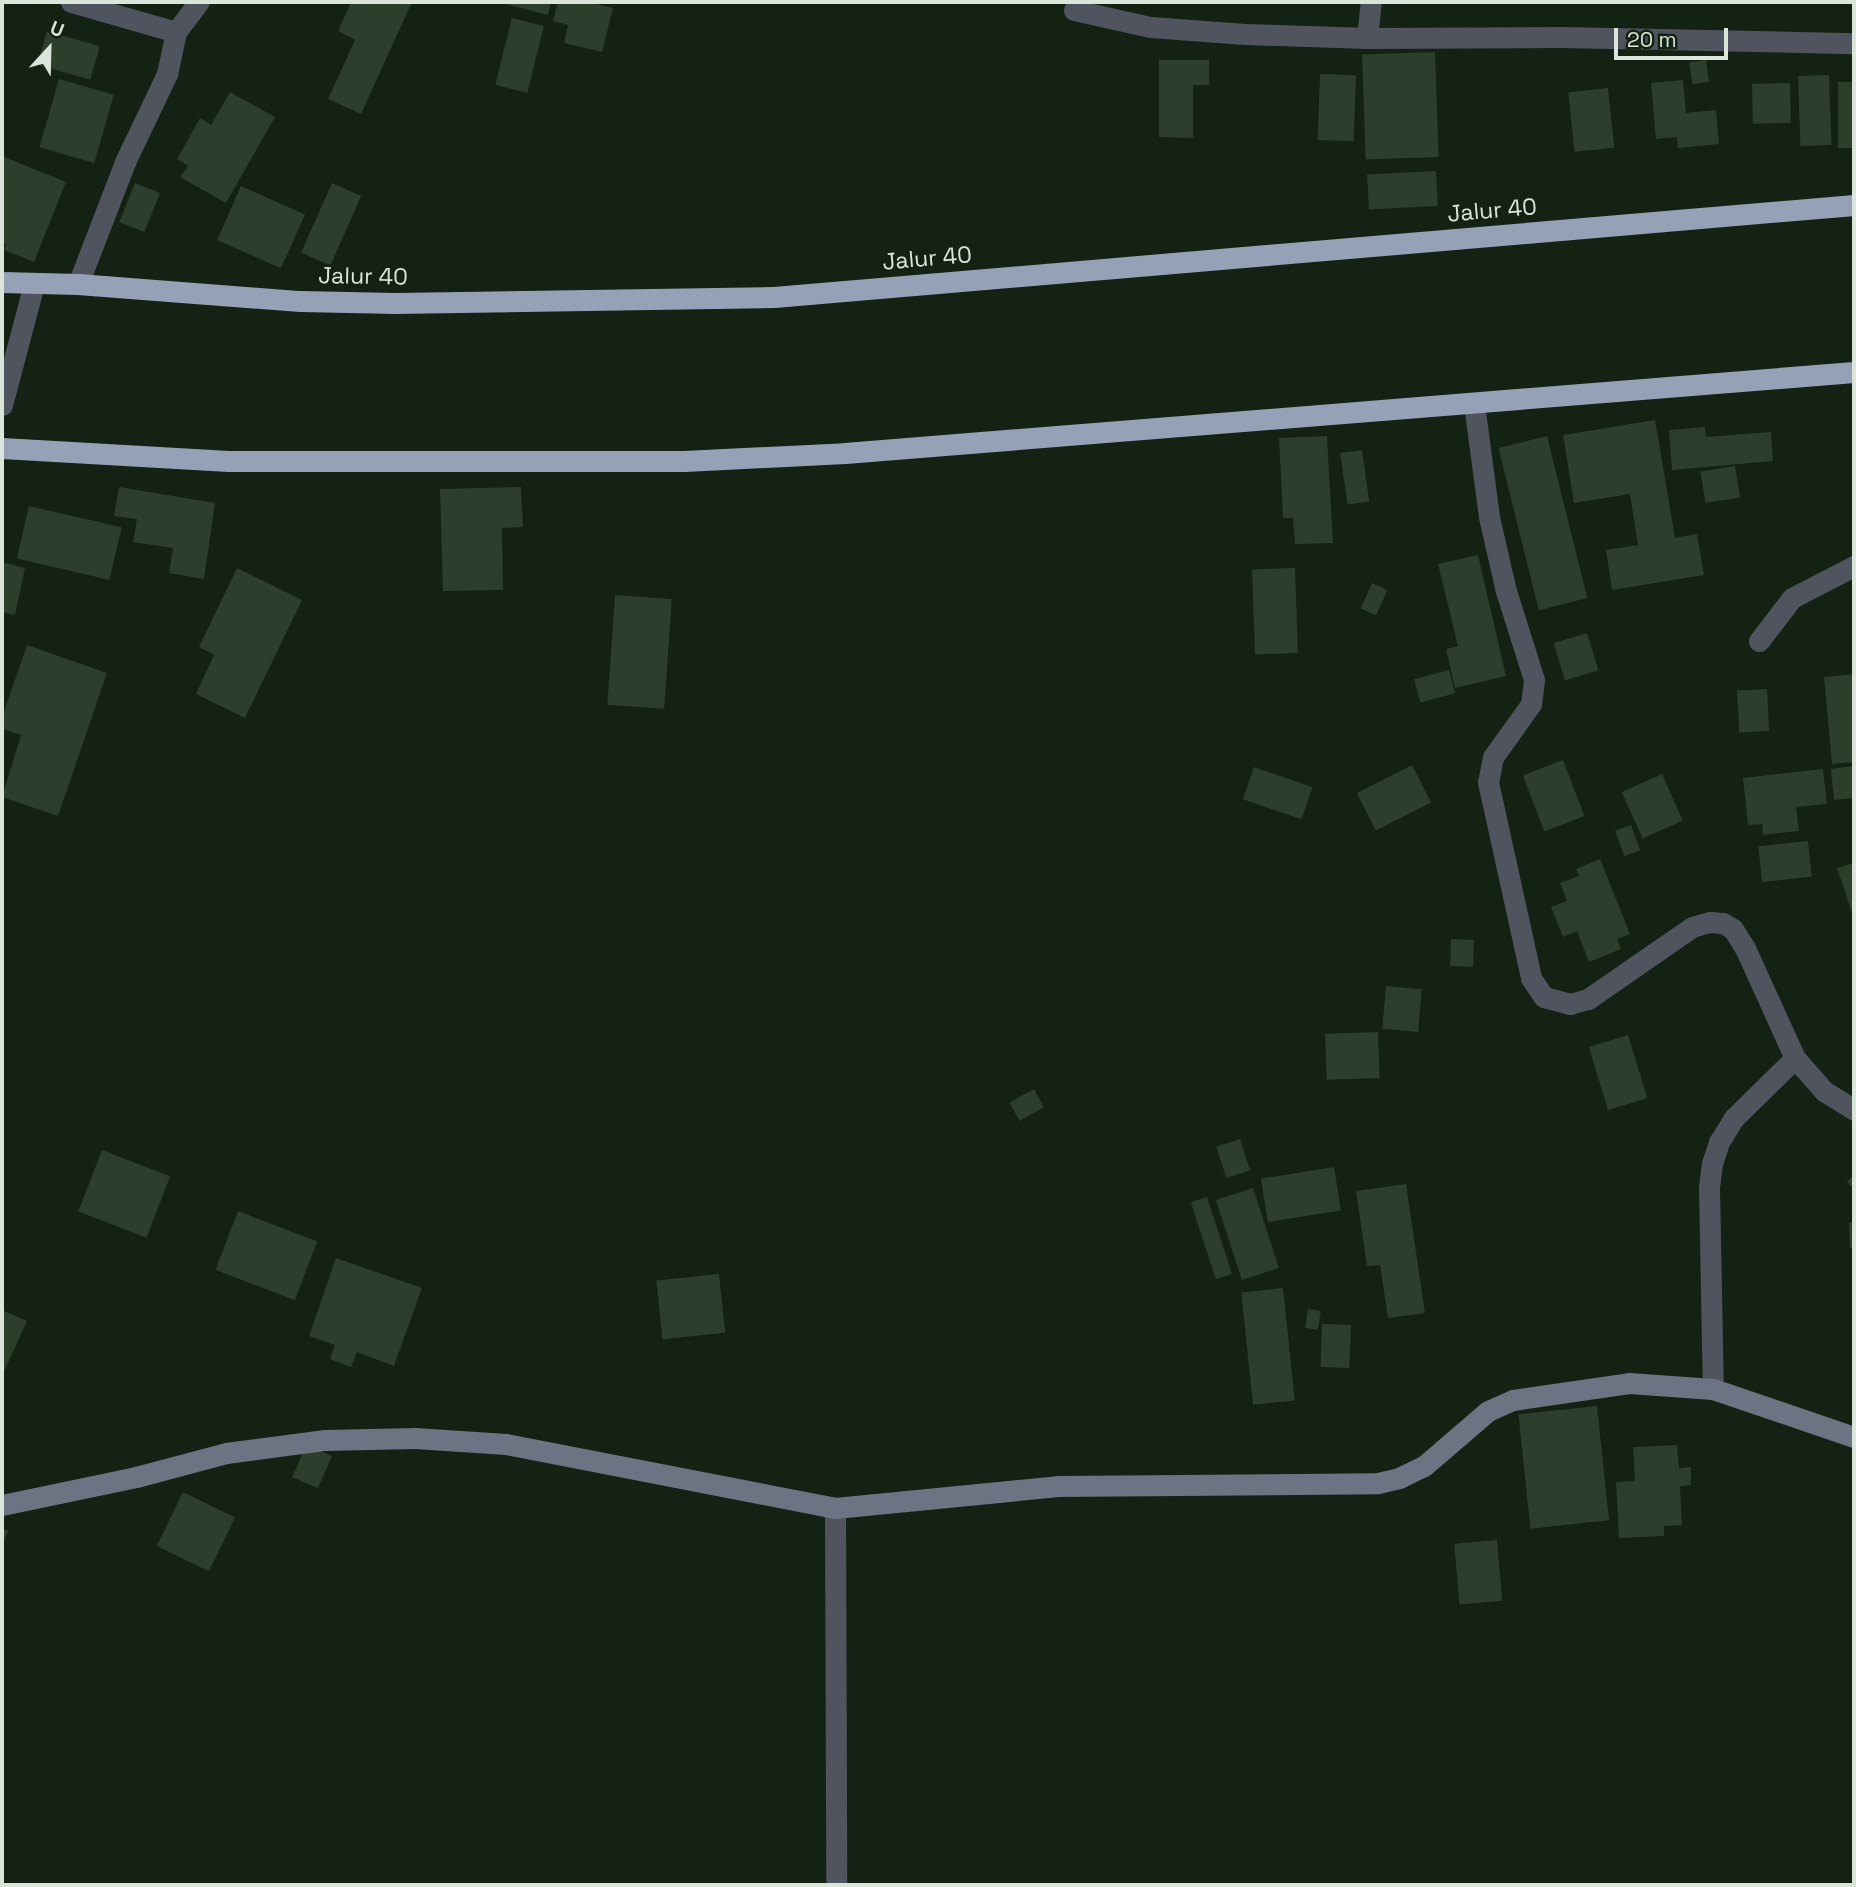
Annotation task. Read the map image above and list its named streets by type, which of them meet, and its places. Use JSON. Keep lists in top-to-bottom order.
{
  "streets": {
    "highway": ["Jalur 40"]
  },
  "scale_bar": "20 m",
  "north": "top"
}
